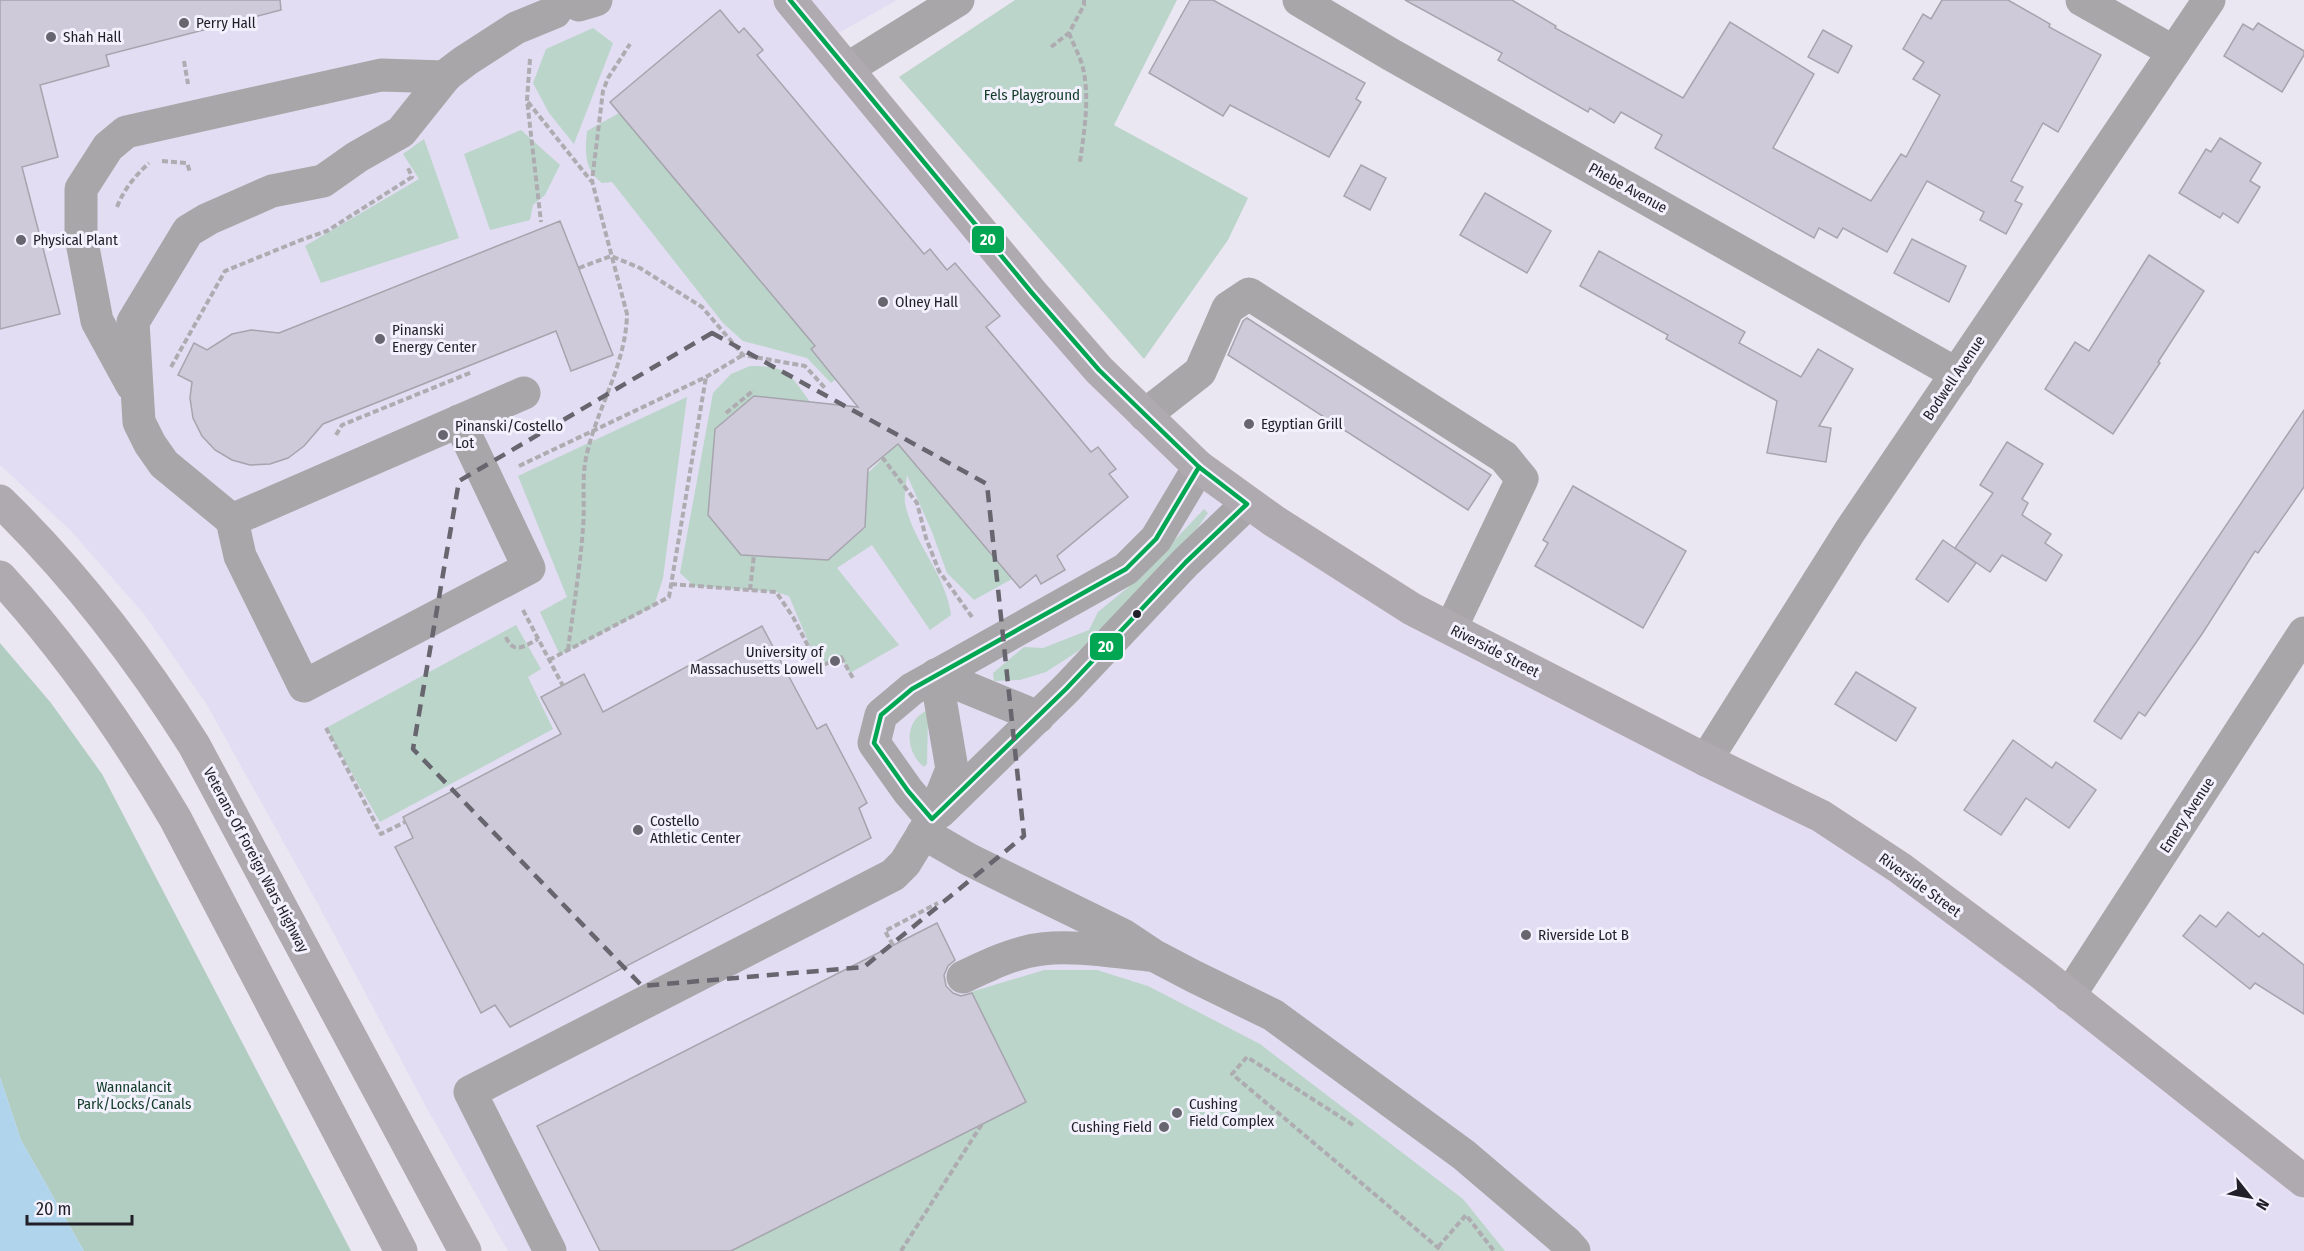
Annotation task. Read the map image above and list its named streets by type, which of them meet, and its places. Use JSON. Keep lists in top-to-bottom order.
{
  "streets": {
    "main road": ["Riverside Street", "Veterans Of Foreign Wars Highway"],
    "street": ["Phebe Avenue", "Bodwell Avenue", "Emery Avenue"]
  },
  "crossings": [
    ["Phebe Avenue", "Bodwell Avenue"],
    ["Bodwell Avenue", "Riverside Street"],
    ["Riverside Street", "Emery Avenue"]
  ],
  "parks": ["Fels Playground", "Wannalancit Park/Locks/Canals"],
  "places": [
    "Perry Hall",
    "Shah Hall",
    "Physical Plant",
    "Olney Hall",
    "Pinanski Energy Center",
    "Egyptian Grill",
    "Pinanski/Costello Lot",
    "University of Massachusetts Lowell",
    "Costello Athletic Center",
    "Riverside Lot B",
    "Cushing Field Complex",
    "Cushing Field"
  ],
  "lines": ["transit line 20"],
  "scale_bar": "20 m",
  "north": "bottom right"
}
